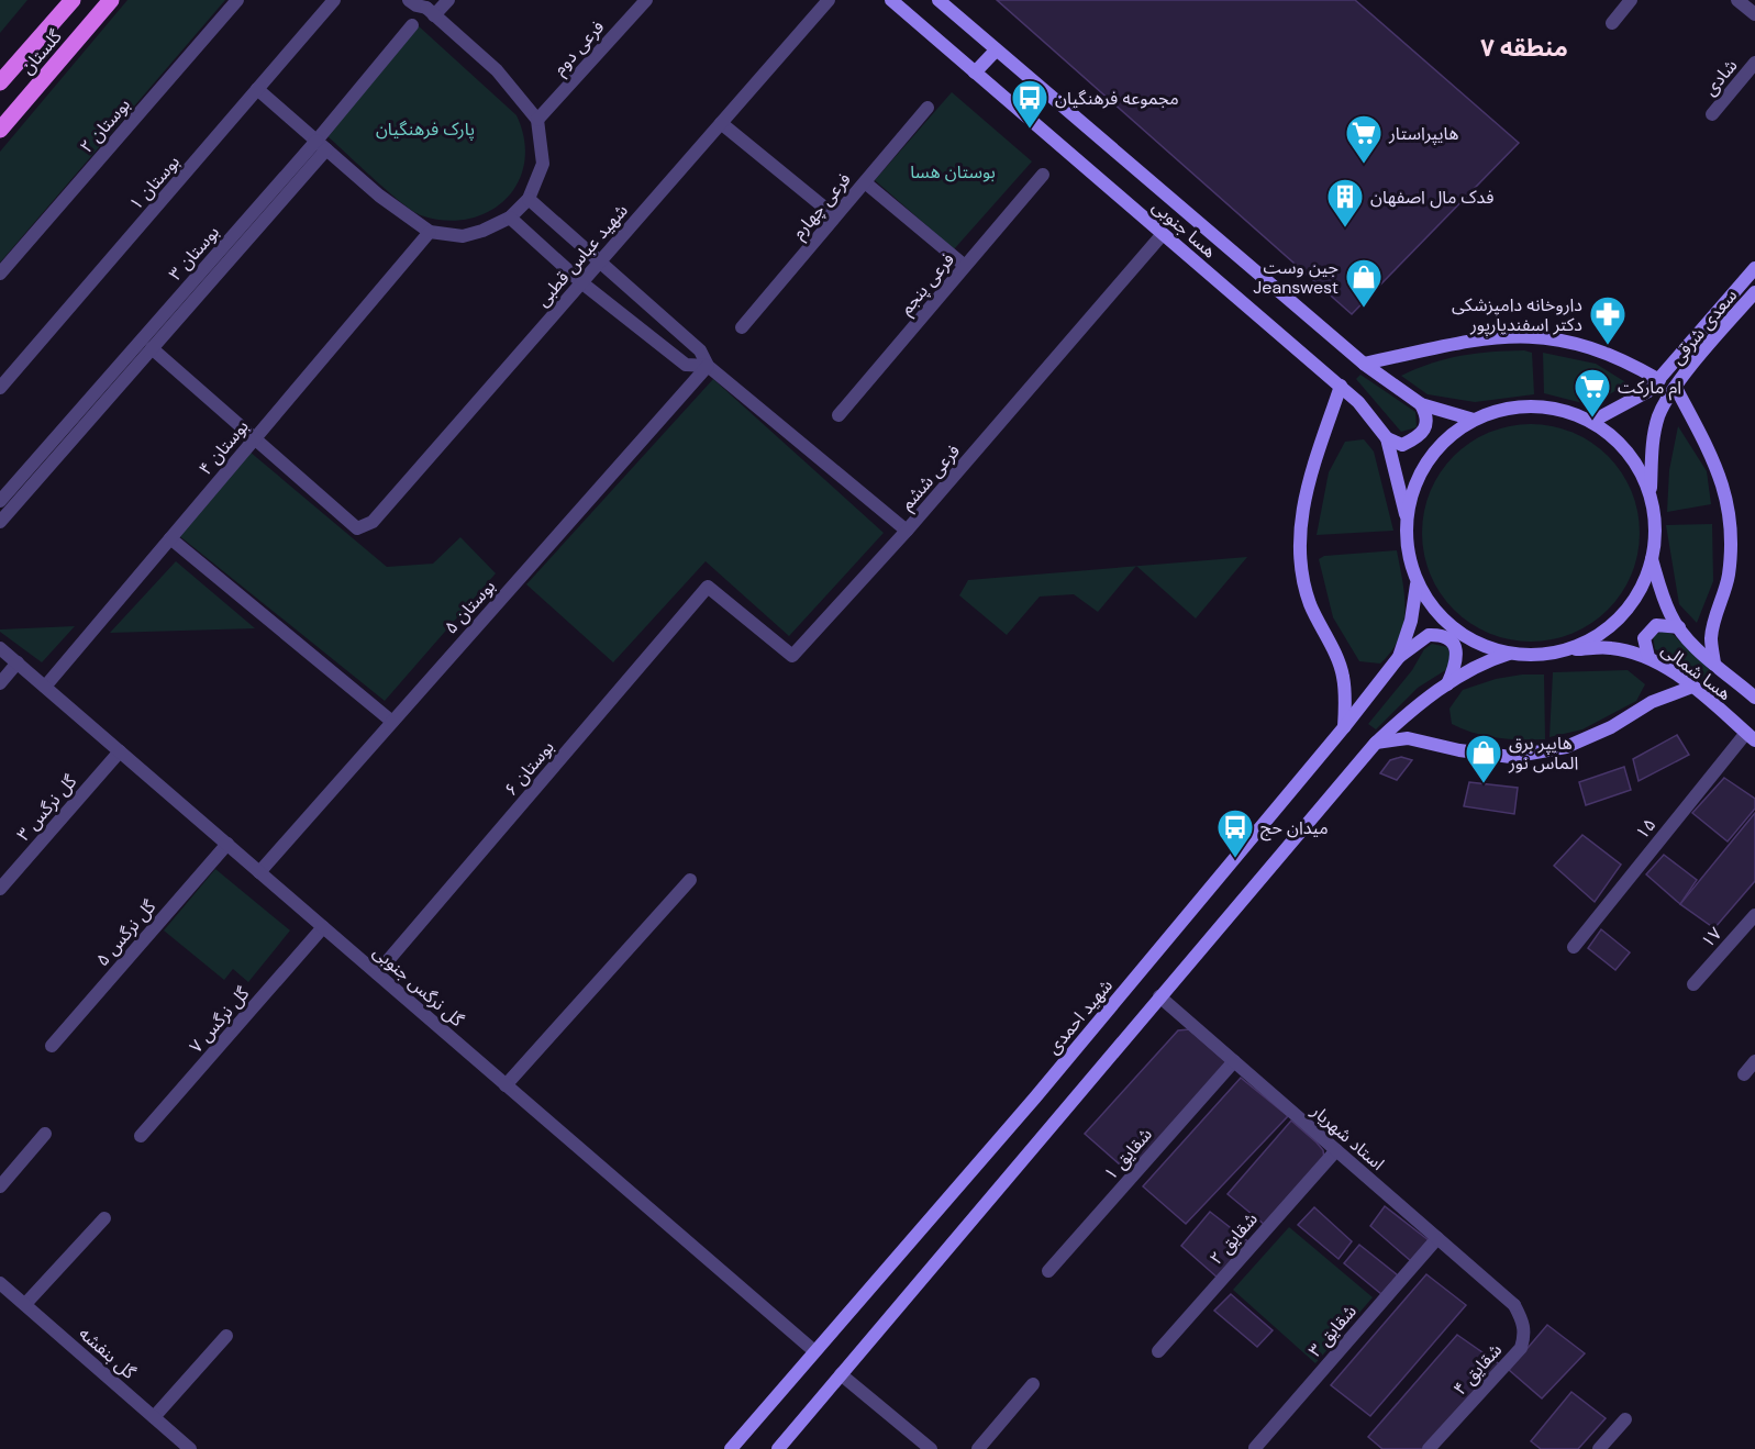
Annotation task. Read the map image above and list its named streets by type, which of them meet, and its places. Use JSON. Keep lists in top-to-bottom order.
{
  "streets": {
    "main road": [
      "گلستان",
      "هسا جنوبی",
      "سعدی شرقی",
      "هسا شمالی",
      "شهید احمدی"
    ],
    "street": [
      "فرعی دوم",
      "شادی",
      "بوستان ۲",
      "بوستان ۱",
      "فرعی چهارم",
      "بوستان ۳",
      "شهید عباس قطبی",
      "فرعی پنجم",
      "بوستان ۴",
      "فرعی ششم",
      "بوستان ۵",
      "بوستان ۶",
      "گل نرگس ۳",
      "۱۵",
      "گل نرگس ۵",
      "۱۷",
      "گل نرگس جنوبی",
      "گل نرگس ۷",
      "استاد شهریار",
      "شقایق ۱",
      "شقایق ۲",
      "شقایق ۳",
      "گل بنفشه",
      "شقایق ۴"
    ]
  },
  "crossings": [
    ["هسا جنوبی", "فرعی ششم"],
    ["شهید عباس قطبی", "بوستان ۴"],
    ["بوستان ۴", "گل نرگس جنوبی"],
    ["فرعی ششم", "بوستان ۶"],
    ["بوستان ۵", "گل نرگس جنوبی"],
    ["هسا شمالی", "۱۵"],
    ["بوستان ۶", "گل نرگس جنوبی"],
    ["گل نرگس ۳", "گل نرگس جنوبی"],
    ["گل نرگس ۵", "گل نرگس جنوبی"],
    ["گل نرگس جنوبی", "شهید احمدی"],
    ["گل نرگس جنوبی", "گل نرگس ۷"],
    ["استاد شهریار", "شقایق ۱"],
    ["استاد شهریار", "شقایق ۲"],
    ["استاد شهریار", "شقایق ۳"],
    ["استاد شهریار", "شقایق ۴"]
  ],
  "districts": ["منطقه ۷"],
  "parks": ["پارک فرهنگیان", "بوستان هسا"],
  "places": {
    "bus stop": ["مجموعه فرهنگیان", "میدان حج"],
    "supermarket": ["هایپراستار", "ام مارکت"],
    "building": ["فدک مال اصفهان"],
    "shop": ["جین وست Jeanswest", "هایپر برق الماس نور"],
    "pharmacy": ["داروخانه دامپزشکی دکتر اسفندیارپور"]
  }
}
